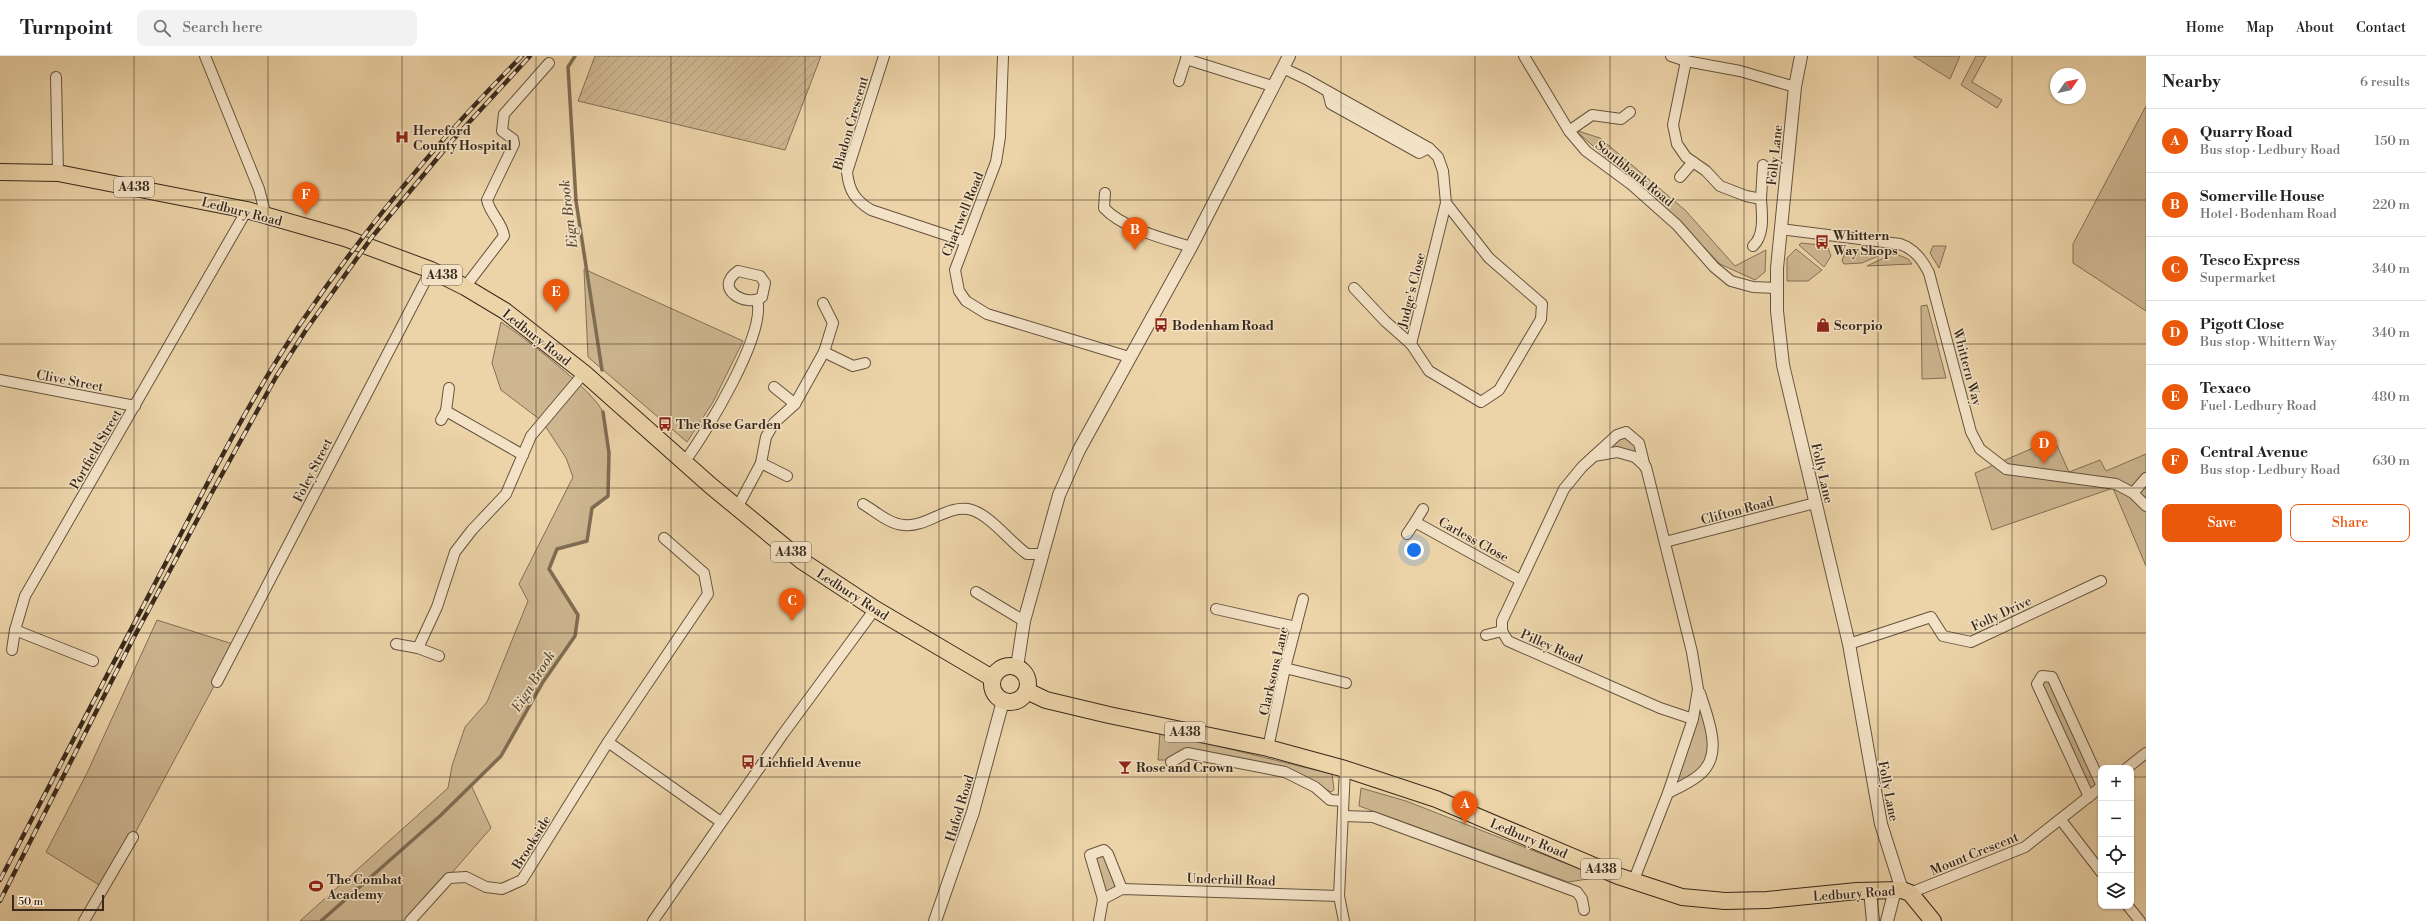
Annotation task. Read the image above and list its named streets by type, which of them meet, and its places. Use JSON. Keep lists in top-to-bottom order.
{
  "streets": {
    "highway": ["A438", "Ledbury Road"],
    "street": [
      "Bladon Crescent",
      "Folly Lane",
      "Southbank Road",
      "Chartwell Road",
      "Judge's Close",
      "Whittern Way",
      "Clive Street",
      "Portfield Street",
      "Foley Street",
      "Clifton Road",
      "Carless Close",
      "Folly Drive",
      "Pilley Road",
      "Clarksons Lane",
      "Hafod Road",
      "Brookside",
      "Mount Crescent",
      "Underhill Road"
    ]
  },
  "crossings": [
    ["Bladon Crescent", "Chartwell Road"],
    ["Folly Lane", "Southbank Road"],
    ["Folly Lane", "Ledbury Road"],
    ["Folly Lane", "Whittern Way"],
    ["Folly Lane", "Clifton Road"],
    ["Folly Lane", "Folly Drive"],
    ["Folly Lane", "Mount Crescent"],
    ["Ledbury Road", "Portfield Street"],
    ["Ledbury Road", "Foley Street"],
    ["Ledbury Road", "Pilley Road"],
    ["Ledbury Road", "Clarksons Lane"],
    ["Ledbury Road", "Hafod Road"],
    ["Ledbury Road", "Mount Crescent"],
    ["Clive Street", "Portfield Street"],
    ["Clifton Road", "Pilley Road"],
    ["Carless Close", "Pilley Road"]
  ],
  "water": ["Eign Brook"],
  "places": {
    "hospital": ["Hereford County Hospital"],
    "bus stop": [
      "Whittern Way Shops",
      "Bodenham Road",
      "The Rose Garden",
      "Lichfield Avenue"
    ],
    "shop": ["Scorpio"],
    "bar": ["Rose and Crown"],
    "sports": ["The Combat Academy"]
  },
  "scale_bar": "50 m",
  "north": "top right",
  "page": {
    "header": "Turnpoint",
    "search": "Search here",
    "nav": [
      "Home",
      "Map",
      "About",
      "Contact"
    ],
    "heading": ["Nearby", "6 results"],
    "list": [
      {
        "mark": "A",
        "name": "Quarry Road",
        "note": "Bus stop · Ledbury Road",
        "value": "150 m"
      },
      {
        "mark": "B",
        "name": "Somerville House",
        "note": "Hotel · Bodenham Road",
        "value": "220 m"
      },
      {
        "mark": "C",
        "name": "Tesco Express",
        "note": "Supermarket",
        "value": "340 m"
      },
      {
        "mark": "D",
        "name": "Pigott Close",
        "note": "Bus stop · Whittern Way",
        "value": "340 m"
      },
      {
        "mark": "E",
        "name": "Texaco",
        "note": "Fuel · Ledbury Road",
        "value": "480 m"
      },
      {
        "mark": "F",
        "name": "Central Avenue",
        "note": "Bus stop · Ledbury Road",
        "value": "630 m"
      }
    ],
    "pins": [
      "F",
      "B",
      "E",
      "D",
      "C",
      "A"
    ],
    "buttons": ["Save", "Share"],
    "map_buttons": ["+", "−"],
    "scale": "50 m"
  }
}
